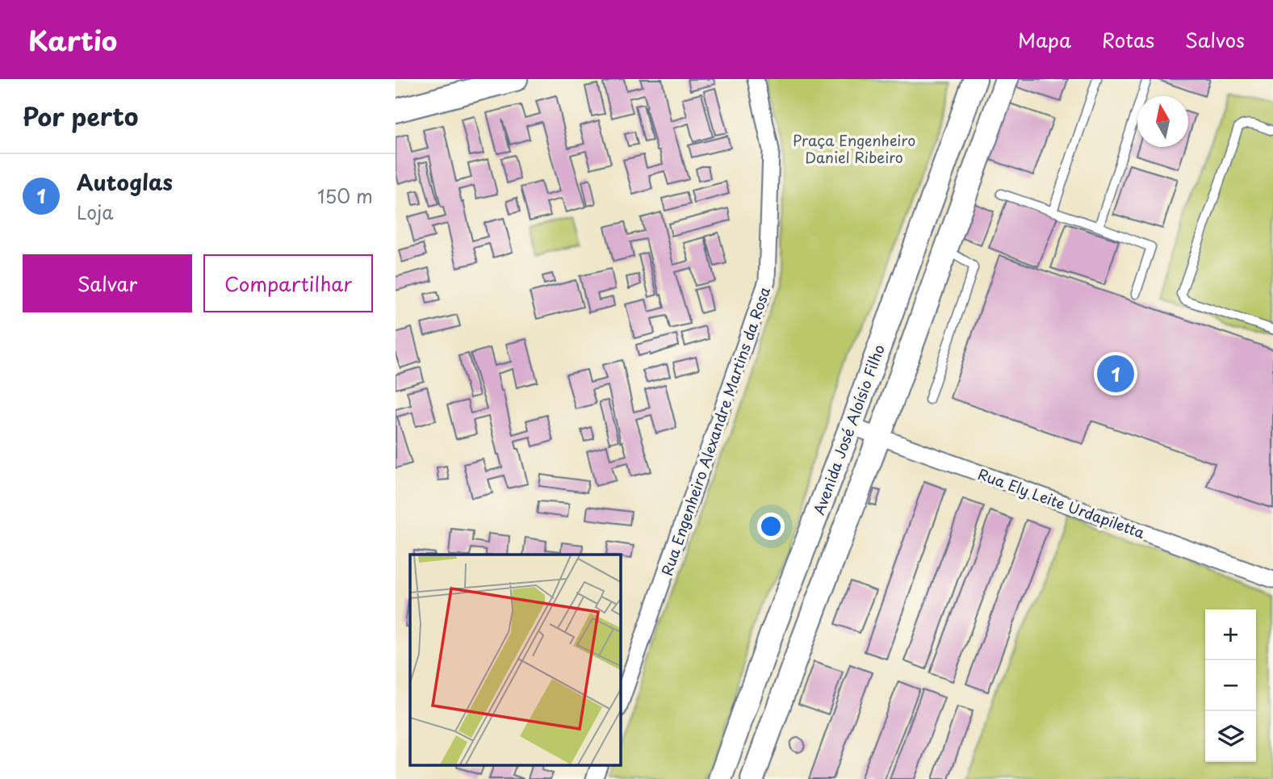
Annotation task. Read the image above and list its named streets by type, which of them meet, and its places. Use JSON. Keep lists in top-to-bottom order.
{
  "streets": {
    "street": ["Avenida José Aloísio Filho", "Rua Engenheiro Alexandre Martins da Rosa", "Rua Ely Leite Urdapiletta"]
  },
  "crossings": [
    ["Avenida José Aloísio Filho", "Rua Ely Leite Urdapiletta"]
  ],
  "parks": ["Praça Engenheiro Daniel Ribeiro"],
  "north": "top",
  "page": {
    "header": "Kartio",
    "nav": ["Mapa", "Rotas", "Salvos"],
    "heading": "Por perto",
    "list": [
      {
        "mark": "1",
        "name": "Autoglas",
        "note": "Loja",
        "value": "150 m"
      }
    ],
    "buttons": ["Salvar", "Compartilhar"],
    "pins": "1",
    "map_buttons": ["+", "−"]
  }
}
